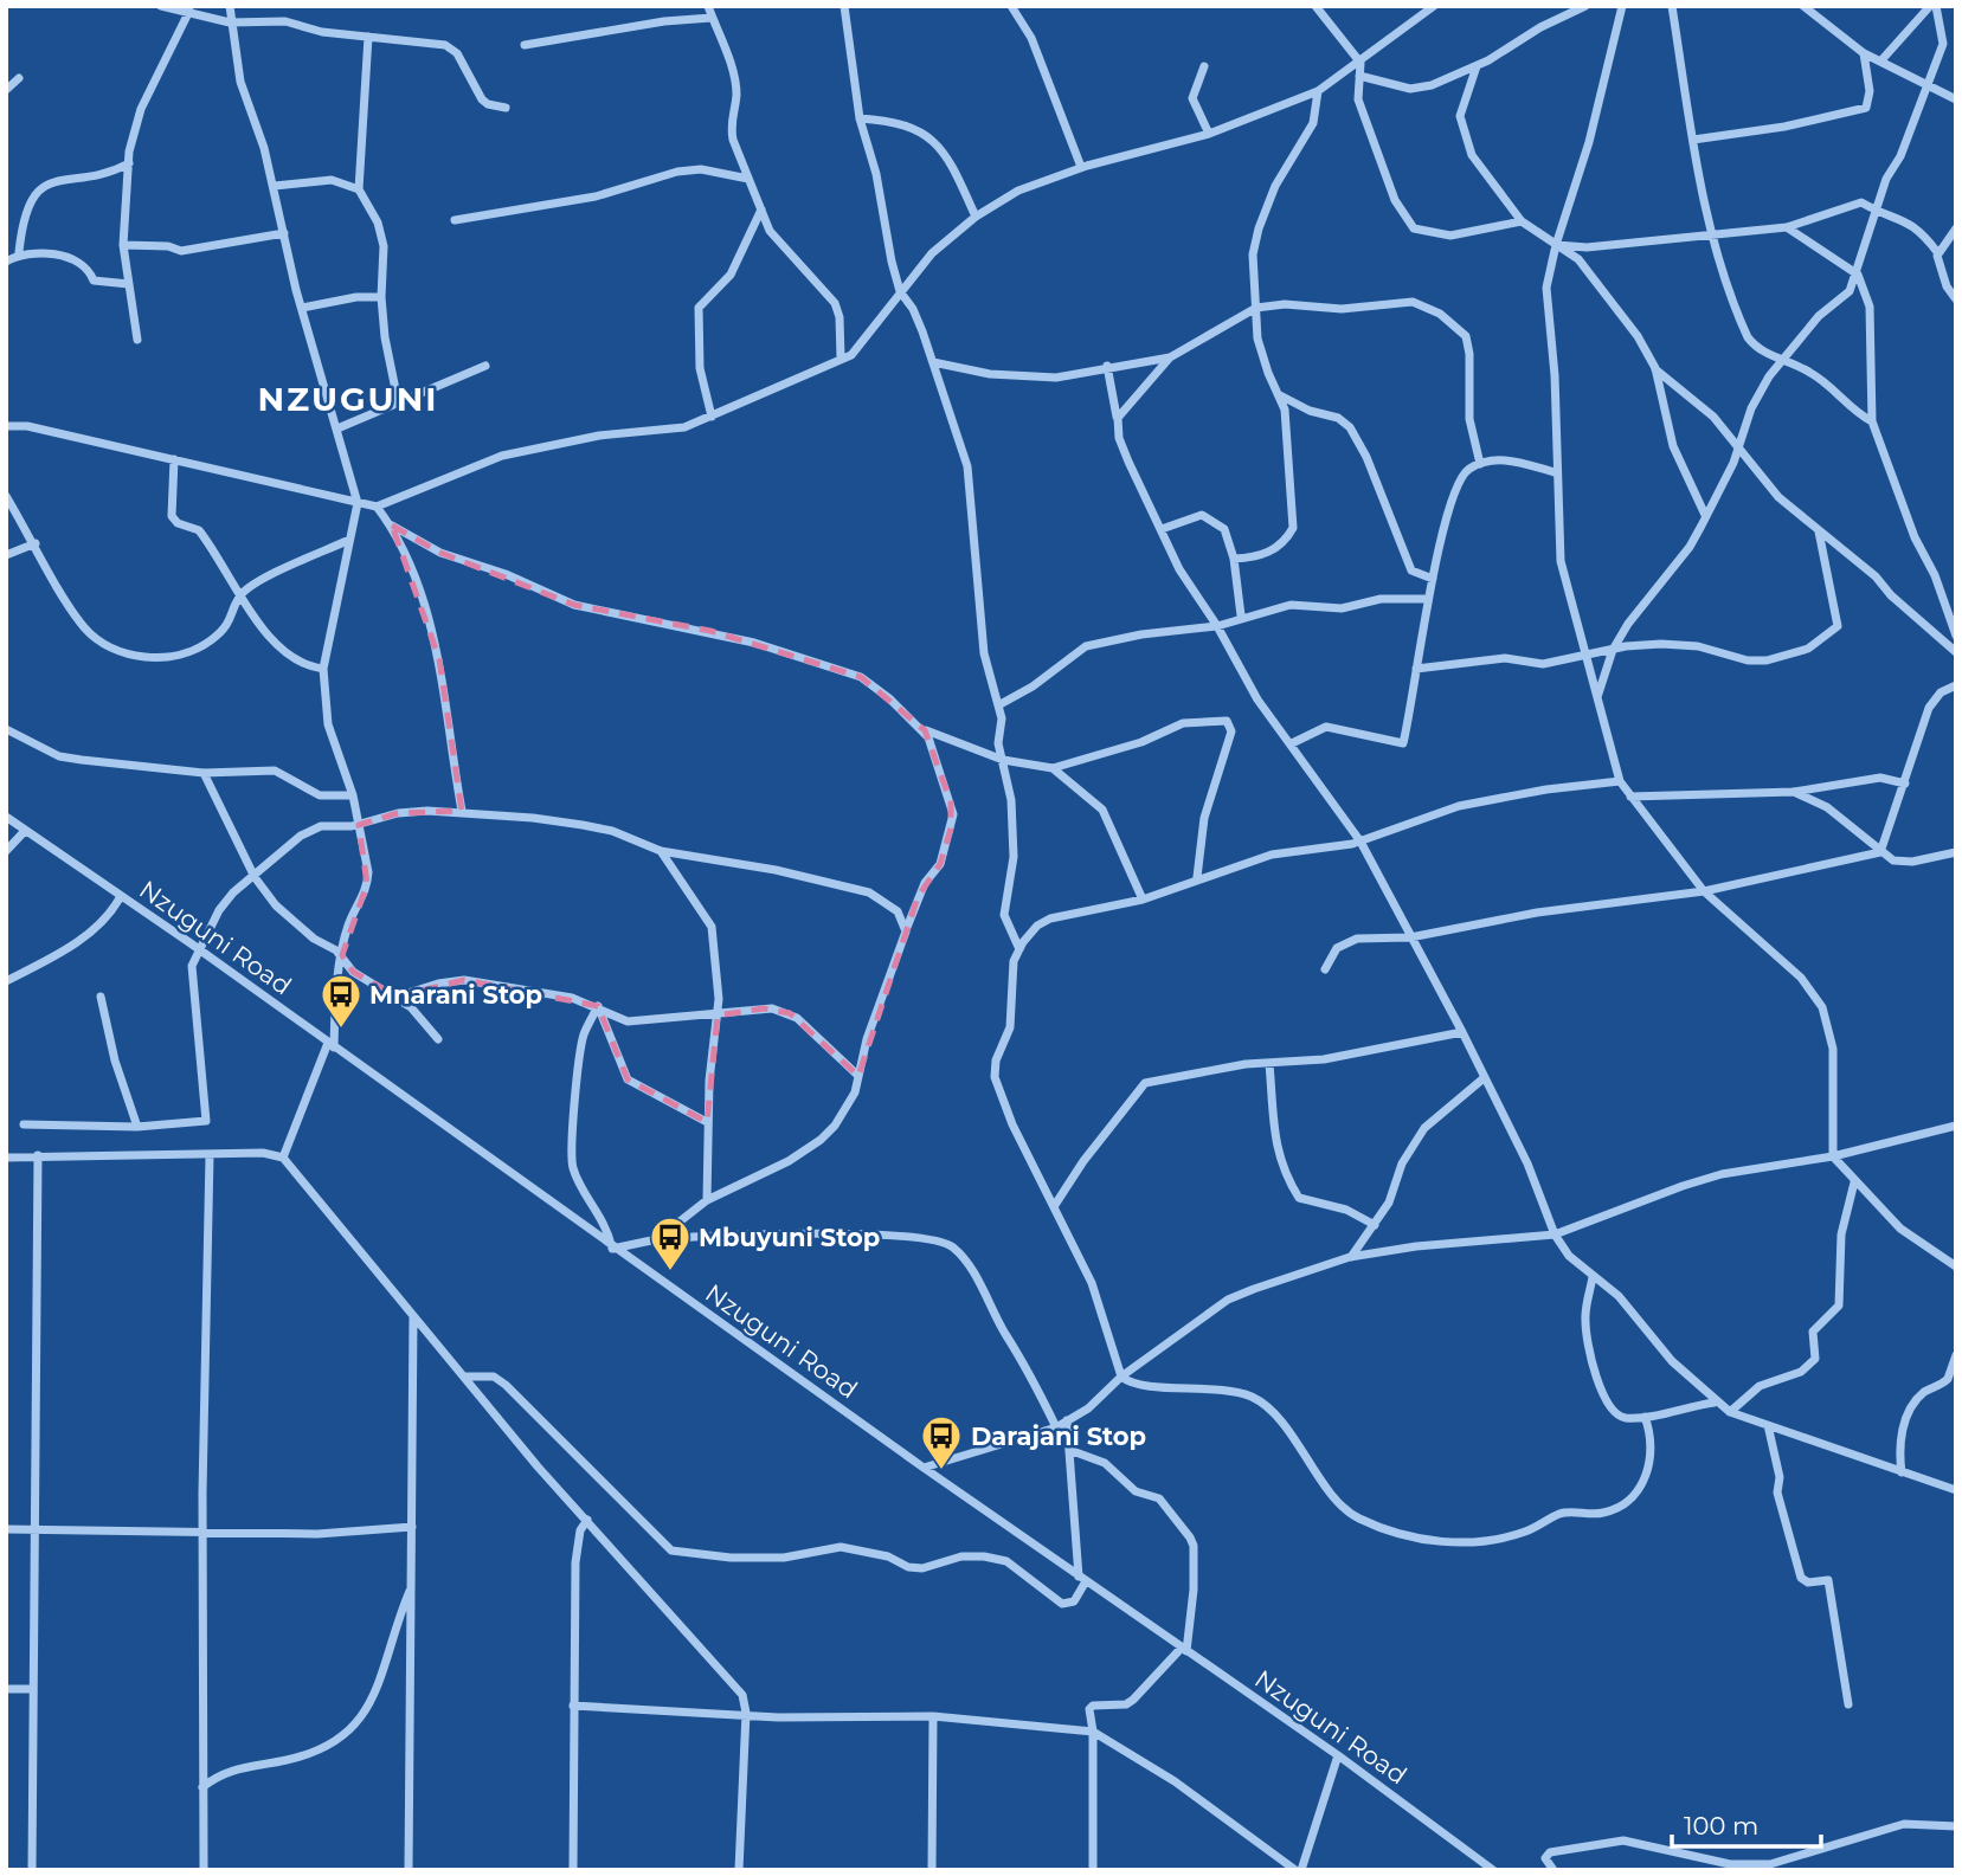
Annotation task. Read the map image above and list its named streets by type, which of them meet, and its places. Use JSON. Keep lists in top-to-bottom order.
{
  "streets": {
    "street": ["Nzuguni Road"]
  },
  "districts": ["NZUGUNI"],
  "places": {
    "bus stop": ["Mnarani Stop", "Mbuyuni Stop", "Darajani Stop"]
  },
  "scale_bar": "100 m"
}
